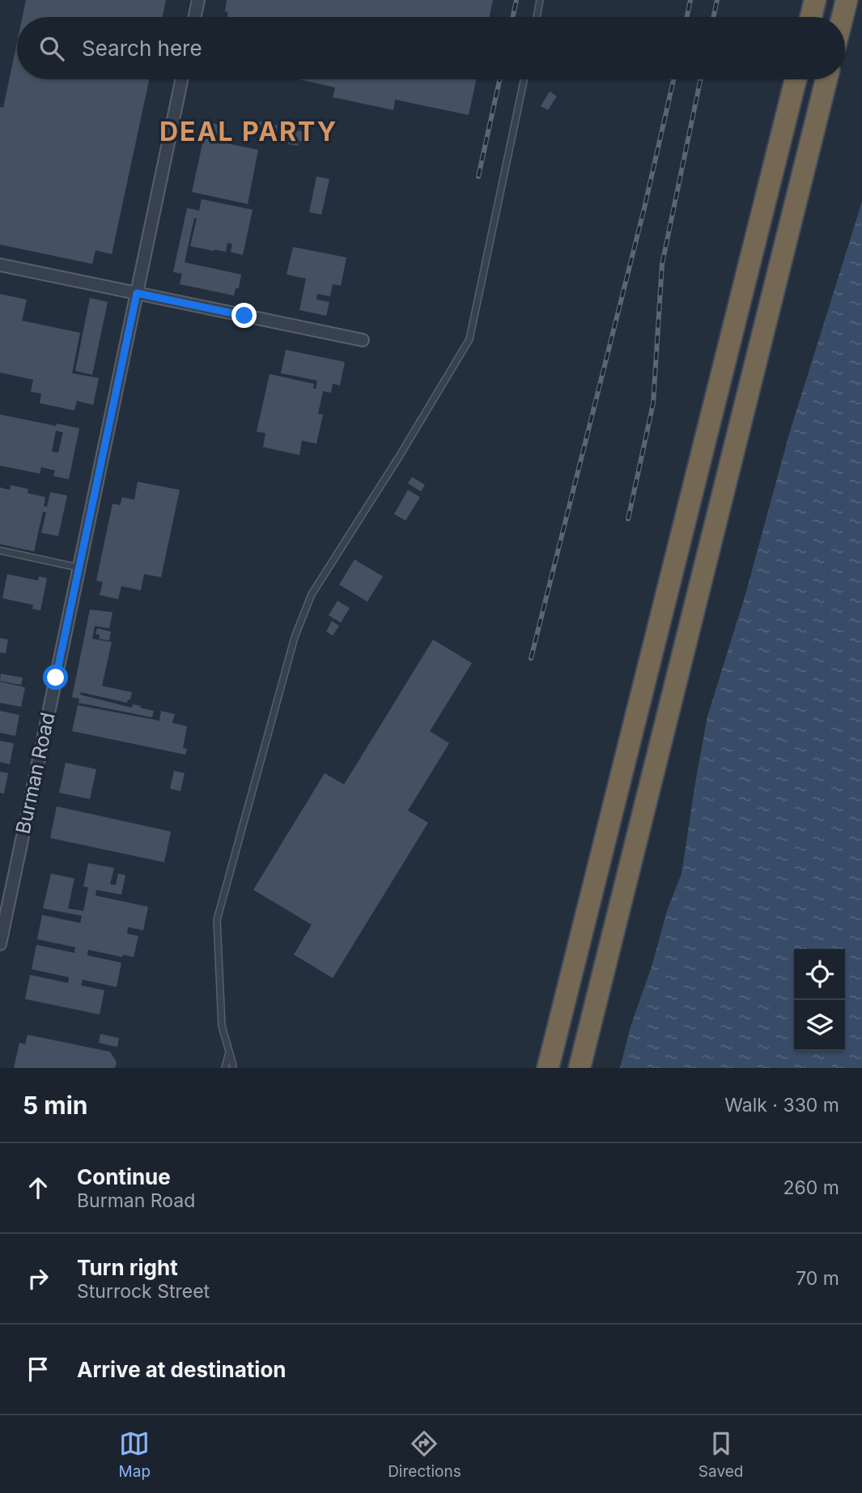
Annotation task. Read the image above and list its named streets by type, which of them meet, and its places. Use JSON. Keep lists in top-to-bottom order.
{
  "streets": {
    "street": ["Burman Road"]
  },
  "districts": ["DEAL PARTY"],
  "page": {
    "search": "Search here",
    "heading": ["5 min", "Walk · 330 m"],
    "list": [
      ["Continue", "Burman Road", "260 m"],
      ["Turn right", "Sturrock Street", "70 m"],
      "Arrive at destination"
    ],
    "nav": ["Map", "Directions", "Saved"]
  }
}
